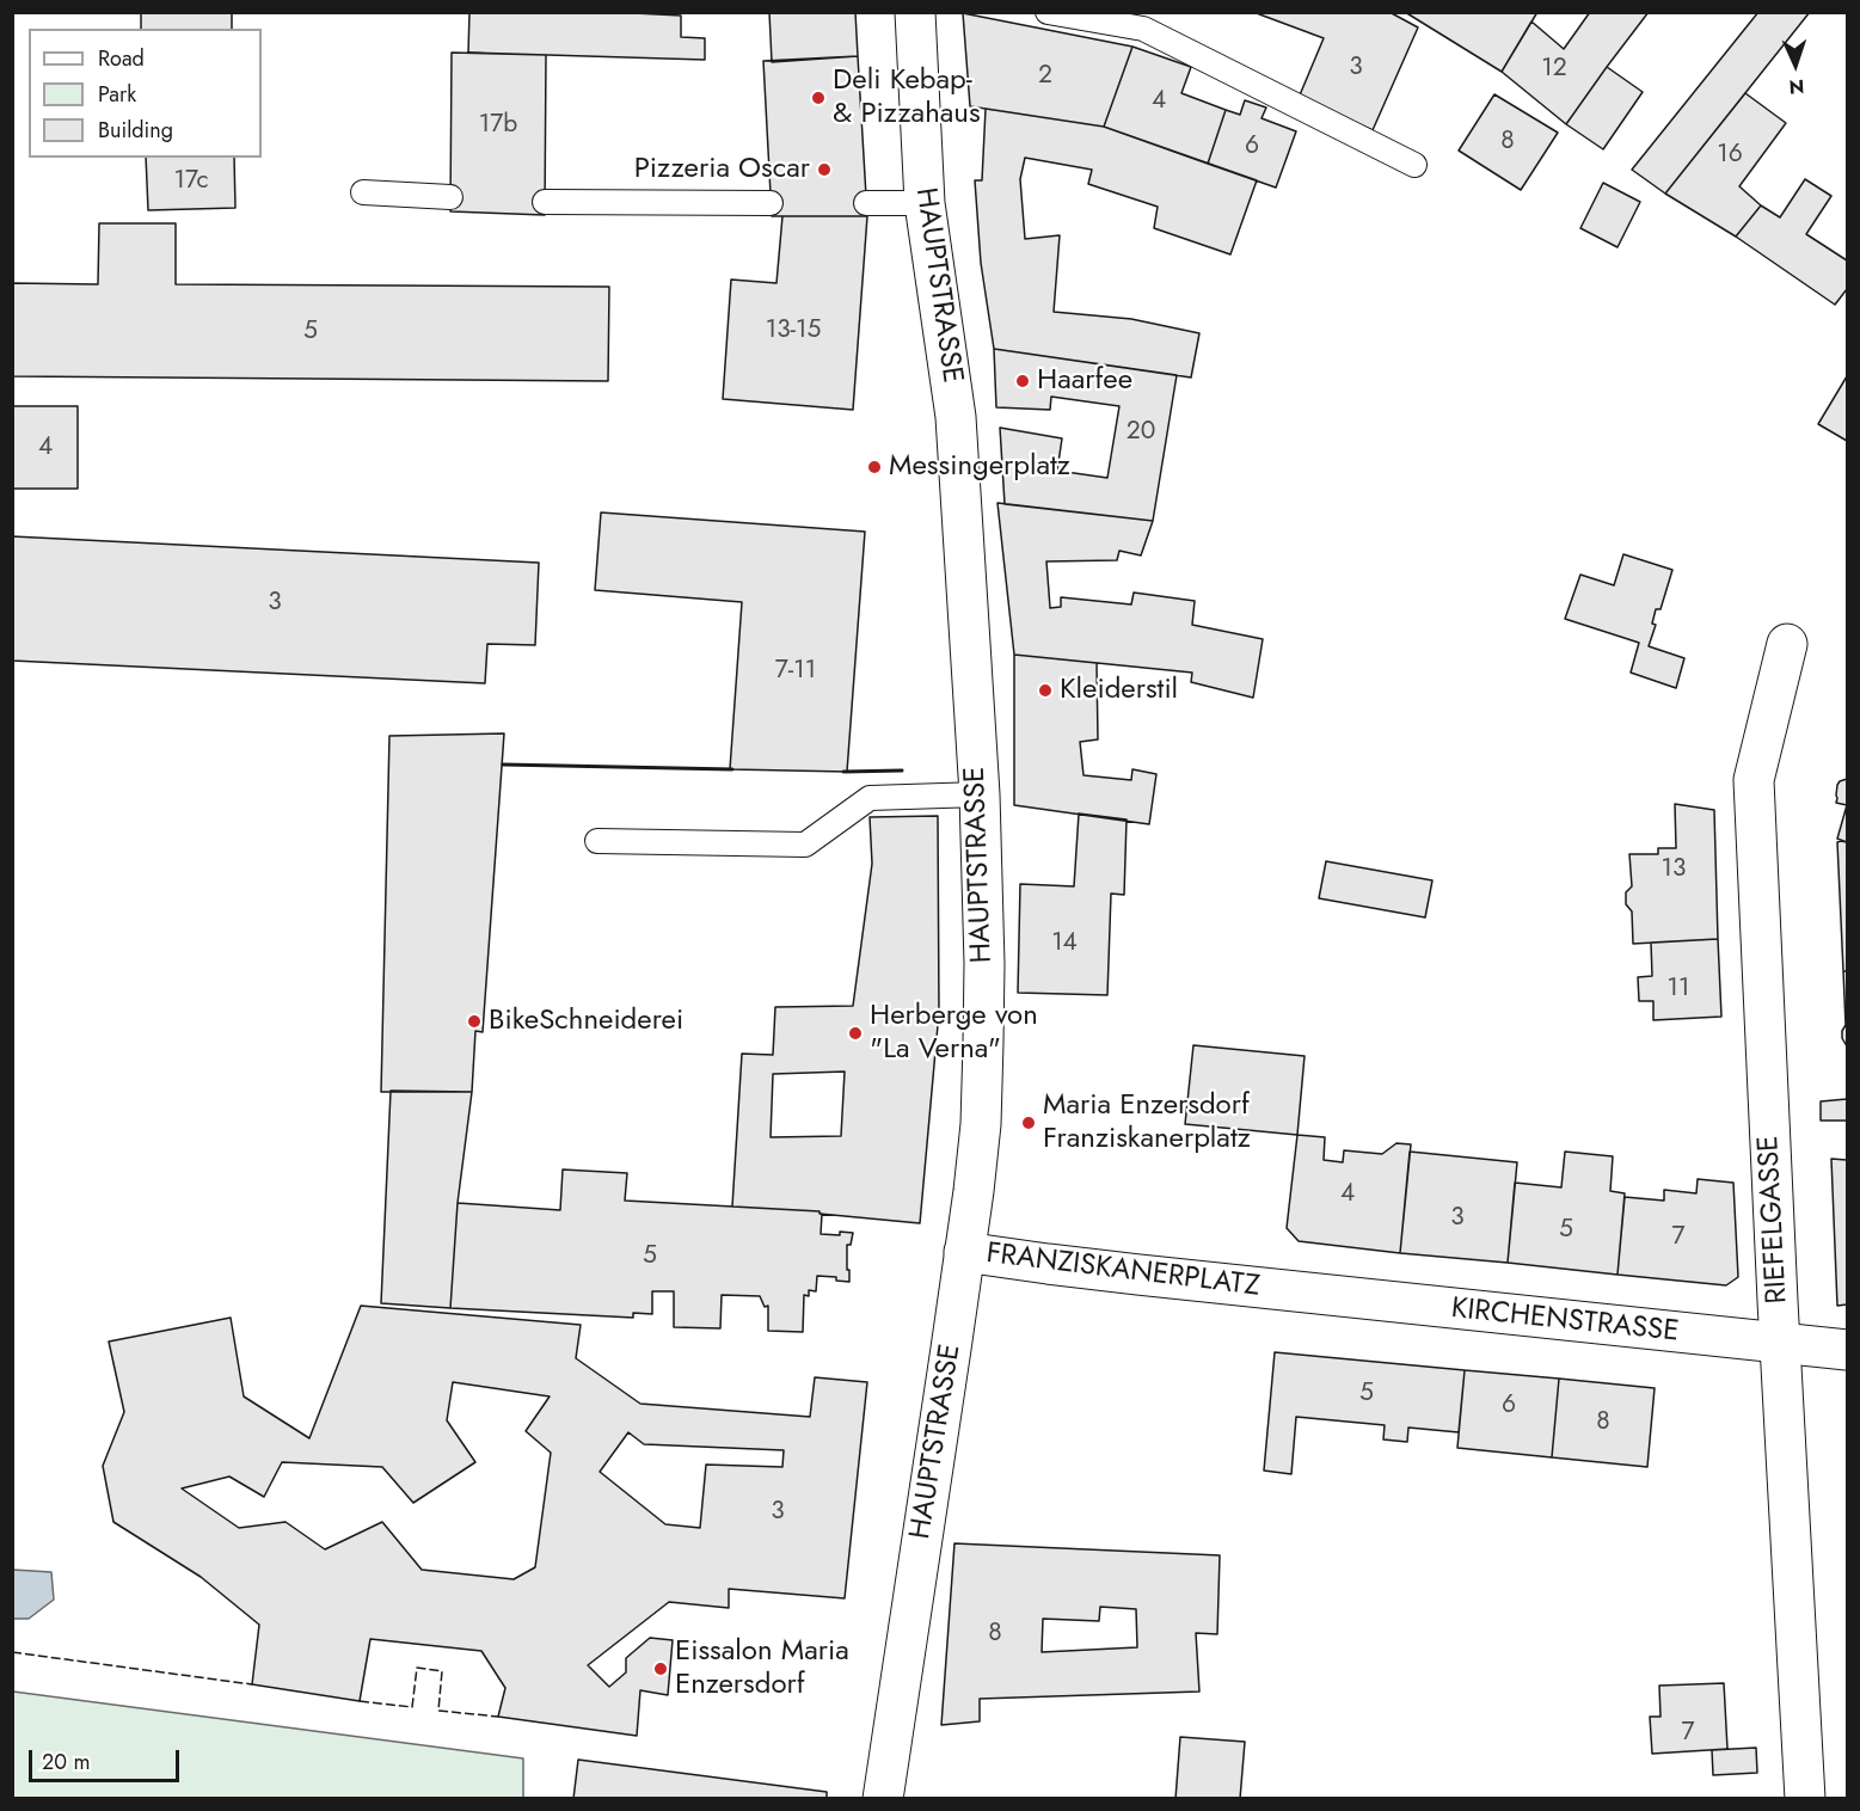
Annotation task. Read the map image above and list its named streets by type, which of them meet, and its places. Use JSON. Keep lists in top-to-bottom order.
{
  "streets": {
    "main road": [
      "HAUPTSTRASSE",
      "RIEFELGASSE",
      "FRANZISKANERPLATZ",
      "KIRCHENSTRASSE"
    ]
  },
  "crossings": [
    ["HAUPTSTRASSE", "FRANZISKANERPLATZ"],
    ["RIEFELGASSE", "KIRCHENSTRASSE"],
    ["FRANZISKANERPLATZ", "KIRCHENSTRASSE"]
  ],
  "places": [
    "Deli Kebap- & Pizzahaus",
    "Pizzeria Oscar",
    "Haarfee",
    "Messingerplatz",
    "Kleiderstil",
    "BikeSchneiderei",
    "Herberge von \"La Verna\"",
    "Maria Enzersdorf Franziskanerplatz",
    "Eissalon Maria Enzersdorf"
  ],
  "house_numbers": [
    "3",
    "12",
    "2",
    "4",
    "17b",
    "8",
    "6",
    "16",
    "17c",
    "13-15",
    "5",
    "20",
    "4",
    "3",
    "7-11",
    "13",
    "14",
    "11",
    "4",
    "3",
    "5",
    "7",
    "5",
    "5",
    "6",
    "8",
    "3",
    "8",
    "7"
  ],
  "legend": ["Road", "Park", "Building"],
  "scale_bar": "20 m",
  "north": "bottom"
}
